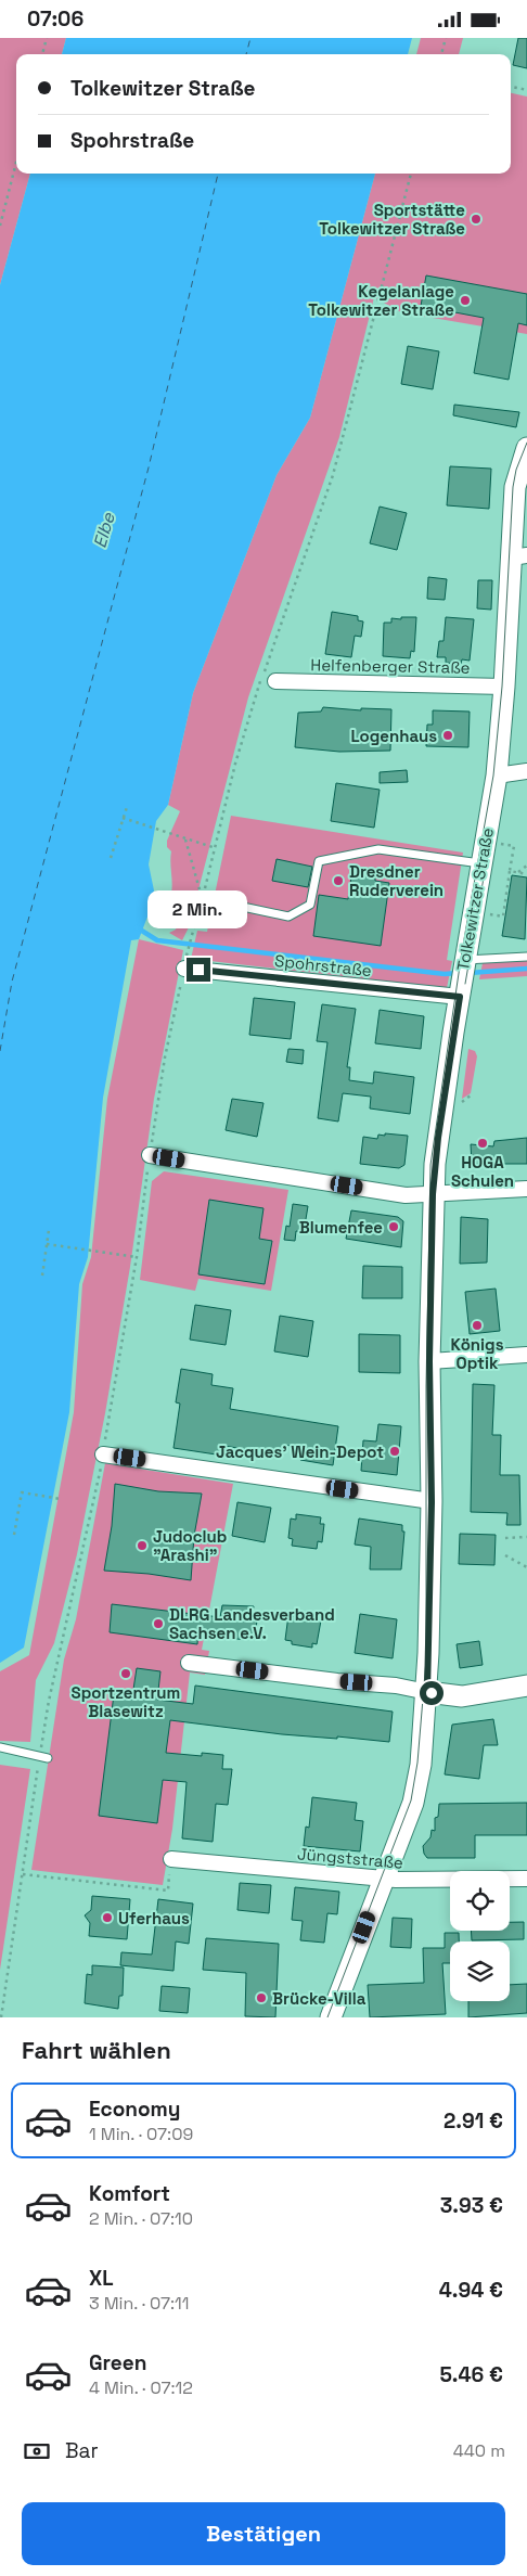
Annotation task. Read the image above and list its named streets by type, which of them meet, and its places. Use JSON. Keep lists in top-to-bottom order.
{
  "streets": {
    "main road": ["Tolkewitzer Straße"],
    "street": ["Helfenberger Straße", "Spohrstraße", "Jüngststraße"]
  },
  "crossings": [
    ["Helfenberger Straße", "Tolkewitzer Straße"],
    ["Tolkewitzer Straße", "Spohrstraße"],
    ["Tolkewitzer Straße", "Jüngststraße"]
  ],
  "water": ["Elbe"],
  "places": [
    "Sportstätte Tolkewitzer Straße",
    "Kegelanlage Tolkewitzer Straße",
    "Logenhaus",
    "Dresdner Ruderverein",
    "HOGA Schulen",
    "Blumenfee",
    "Königs Optik",
    "Jacques’ Wein-Depot",
    "Judoclub \"Arashi\"",
    "DLRG Landesverband Sachsen e.V.",
    "Sportzentrum Blasewitz",
    "Uferhaus",
    "Brücke-Villa"
  ],
  "page": {
    "status": "07:06",
    "banner": ["Tolkewitzer Straße", "Spohrstraße"],
    "bubble": "2 Min.",
    "heading": "Fahrt wählen",
    "list": [
      {
        "name": "Economy",
        "note": "1 Min. · 07:09",
        "value": "2.91 €"
      },
      {
        "name": "Komfort",
        "note": "2 Min. · 07:10",
        "value": "3.93 €"
      },
      {
        "name": "XL",
        "note": "3 Min. · 07:11",
        "value": "4.94 €"
      },
      {
        "name": "Green",
        "note": "4 Min. · 07:12",
        "value": "5.46 €"
      }
    ],
    "pay": ["Bar", "440 m"],
    "buttons": "Bestätigen"
  }
}
